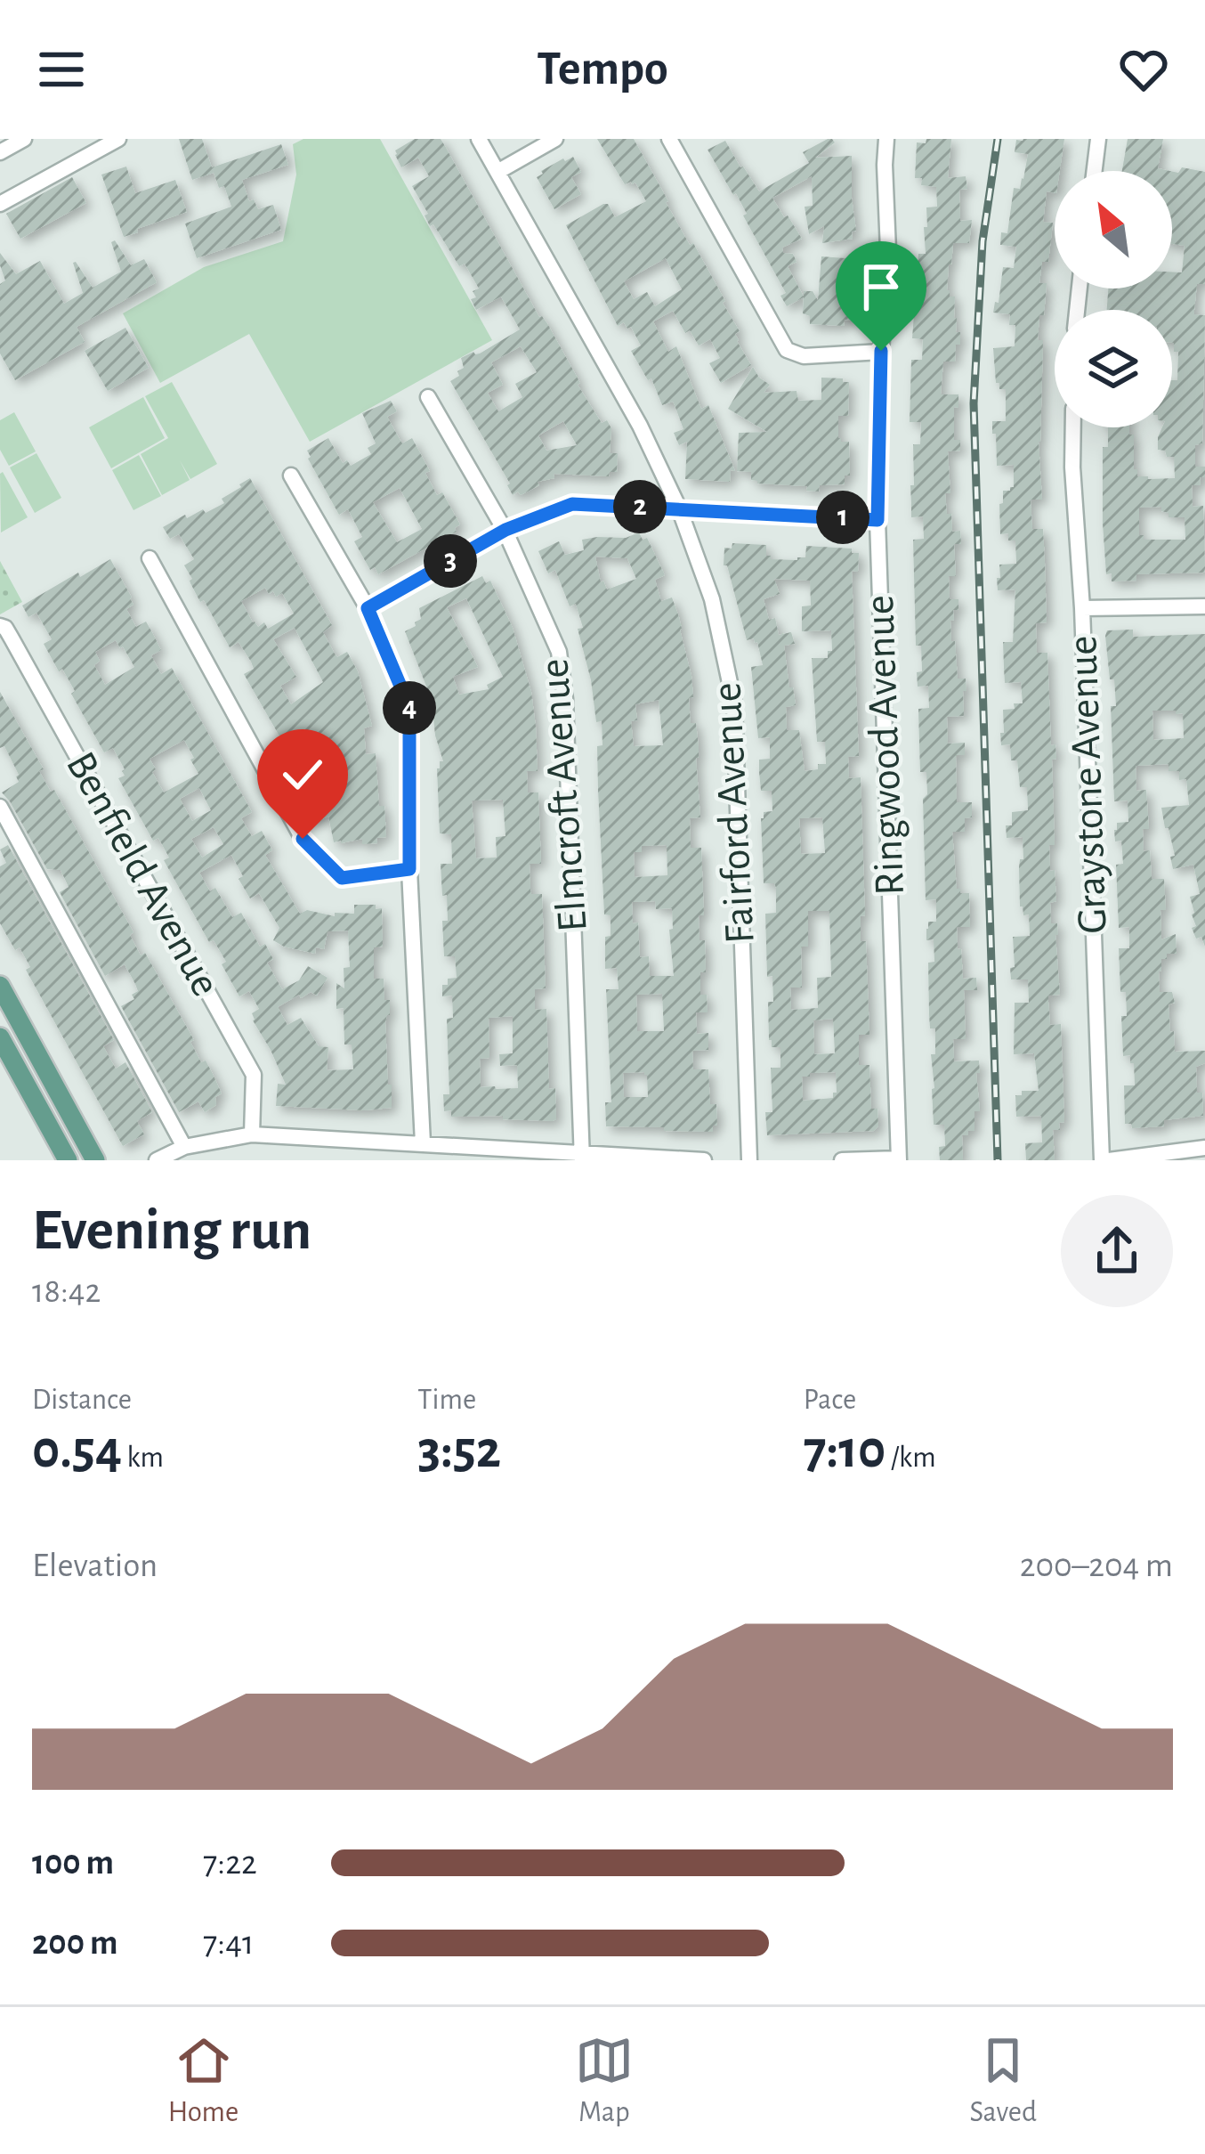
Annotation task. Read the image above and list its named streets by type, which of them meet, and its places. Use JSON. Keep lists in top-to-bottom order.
{
  "streets": {
    "street": [
      "Ringwood Avenue",
      "Graystone Avenue",
      "Elmcroft Avenue",
      "Fairford Avenue",
      "Benfield Avenue"
    ]
  },
  "north": "top left",
  "page": {
    "header": "Tempo",
    "pins": [
      "2",
      "1",
      "3",
      "4"
    ],
    "heading": ["Evening run", "18:42"],
    "stats": [
      ["Distance", "0.54 km"],
      ["Time", "3:52"],
      ["Pace", "7:10 /km"]
    ],
    "chart": ["Elevation", "200–204 m"],
    "list": [
      {
        "name": "100 m",
        "note": "7:22"
      },
      {
        "name": "200 m",
        "note": "7:41"
      }
    ],
    "tabs": ["Home", "Map", "Saved"]
  }
}
